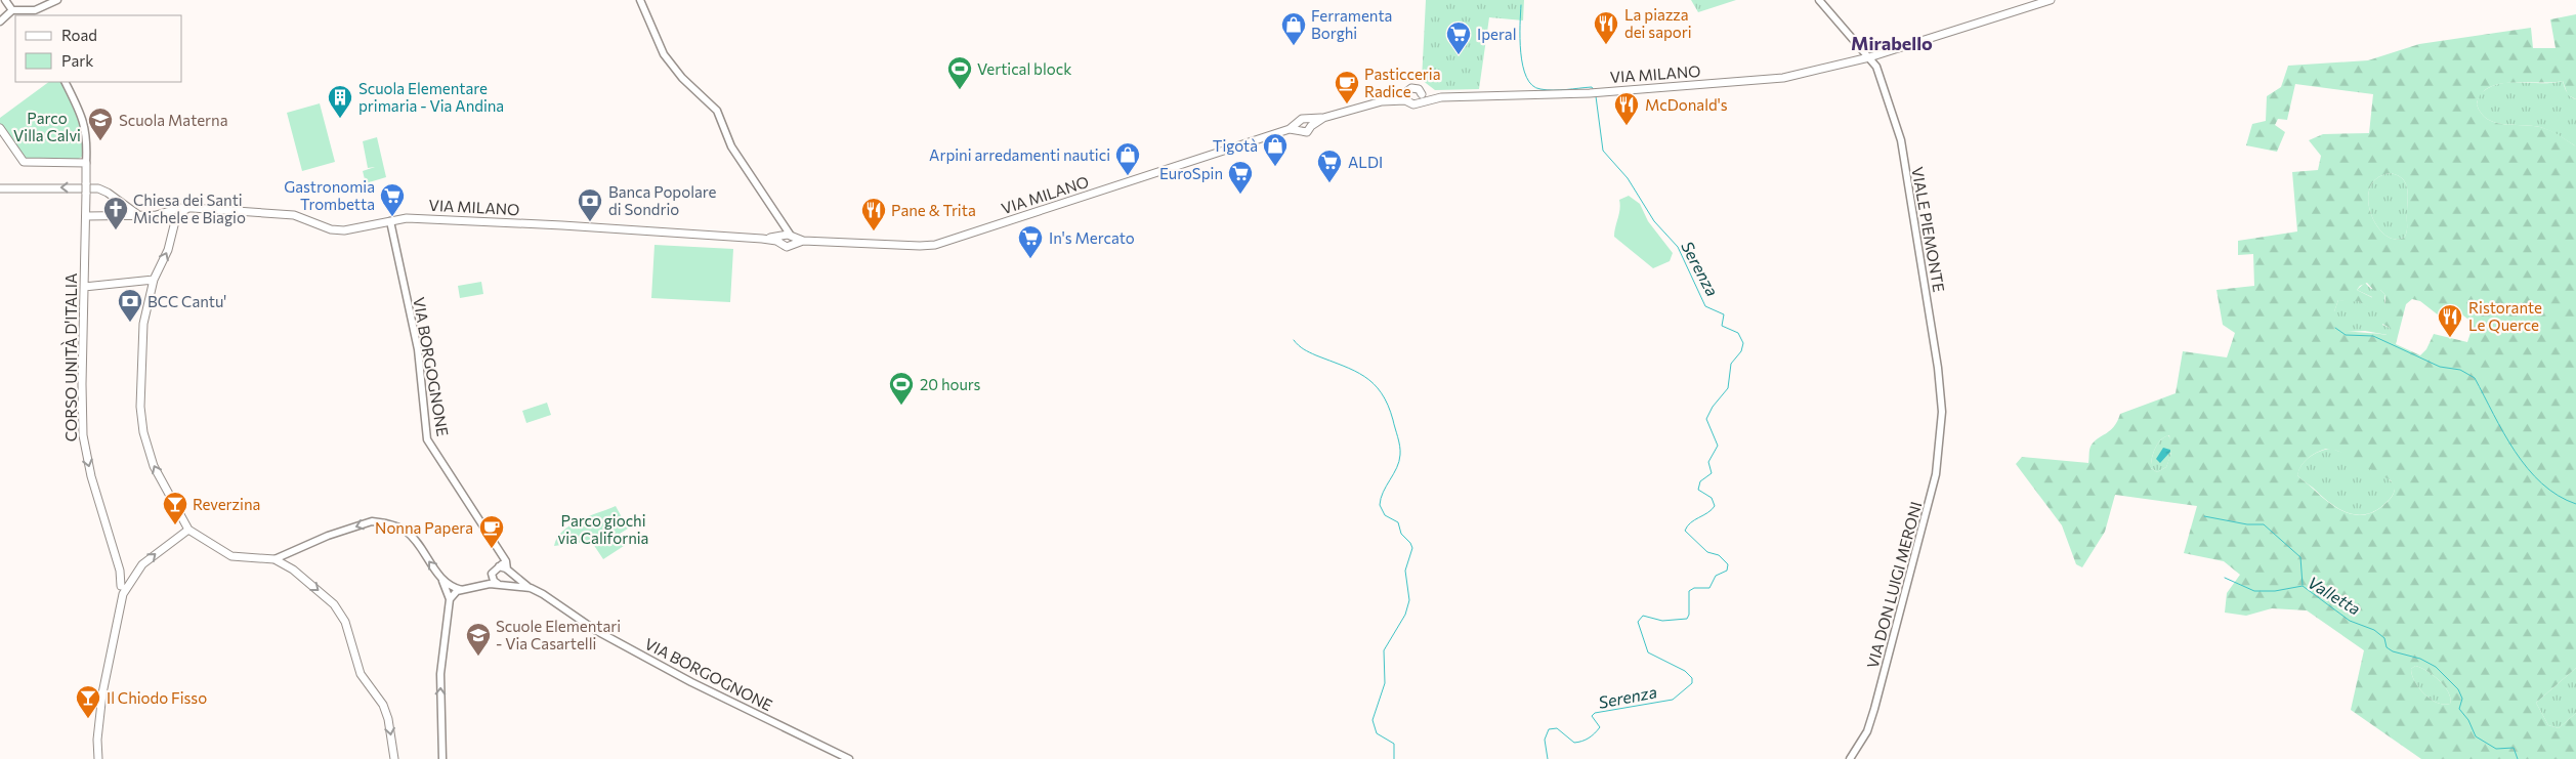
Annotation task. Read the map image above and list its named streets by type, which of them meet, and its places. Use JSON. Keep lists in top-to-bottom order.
{
  "streets": {
    "main road": ["VIA MILANO", "CORSO UNITÀ D'ITALIA"],
    "street": ["VIALE PIEMONTE", "VIA BORGOGNONE", "VIA DON LUIGI MERONI"]
  },
  "crossings": [
    ["VIA MILANO", "VIALE PIEMONTE"],
    ["VIA MILANO", "VIA BORGOGNONE"],
    ["VIALE PIEMONTE", "VIA DON LUIGI MERONI"]
  ],
  "districts": ["Mirabello"],
  "water": ["Serenza", "Valletta"],
  "parks": ["Parco Villa Calvi", "Parco giochi via California"],
  "places": {
    "restaurant": [
      "La piazza dei sapori",
      "McDonald's",
      "Pane & Trita",
      "Ristorante Le Querce"
    ],
    "shop": ["Ferramenta Borghi", "Tigotà", "Arpini arredamenti nautici"],
    "supermarket": [
      "Iperal",
      "ALDI",
      "EuroSpin",
      "Gastronomia Trombetta",
      "In's Mercato"
    ],
    "sports": ["Vertical block", "20 hours"],
    "cafe": ["Pasticceria Radice", "Nonna Papera"],
    "building": ["Scuola Elementare primaria - Via Andina"],
    "school or university": ["Scuola Materna", "Scuole Elementari - Via Casartelli"],
    "bank": ["Banca Popolare di Sondrio", "BCC Cantu'"],
    "church": ["Chiesa dei Santi Michele e Biagio"],
    "bar": ["Reverzina", "Il Chiodo Fisso"]
  },
  "legend": ["Road", "Park"]
}
